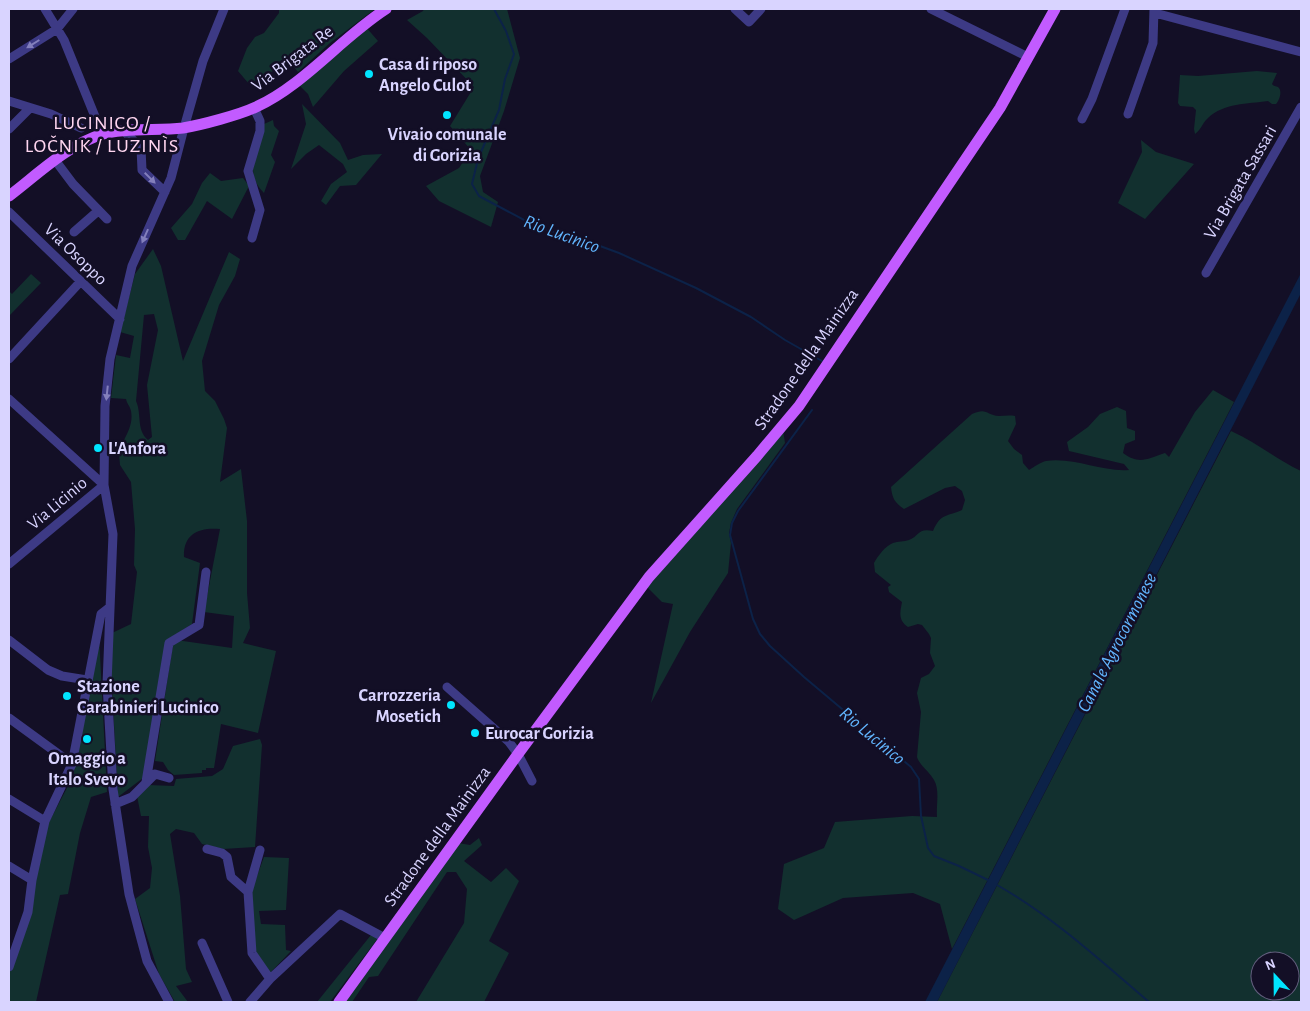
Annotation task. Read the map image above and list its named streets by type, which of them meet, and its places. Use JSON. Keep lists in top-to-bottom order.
{
  "streets": {
    "main road": ["Via Brigata Re", "Stradone della Mainizza"],
    "street": ["Via Brigata Sassari", "Via Osoppo", "Via Licinio"]
  },
  "districts": ["LUCINICO / LOČNIK / LUZINÌS"],
  "water": ["Rio Lucinico", "Canale Agrocormonese"],
  "places": [
    "Casa di riposo Angelo Culot",
    "Vivaio comunale di Gorizia",
    "L'Anfora",
    "Stazione Carabinieri Lucinico",
    "Carrozzeria Mosetich",
    "Eurocar Gorizia",
    "Omaggio a Italo Svevo"
  ],
  "north": "top"
}
